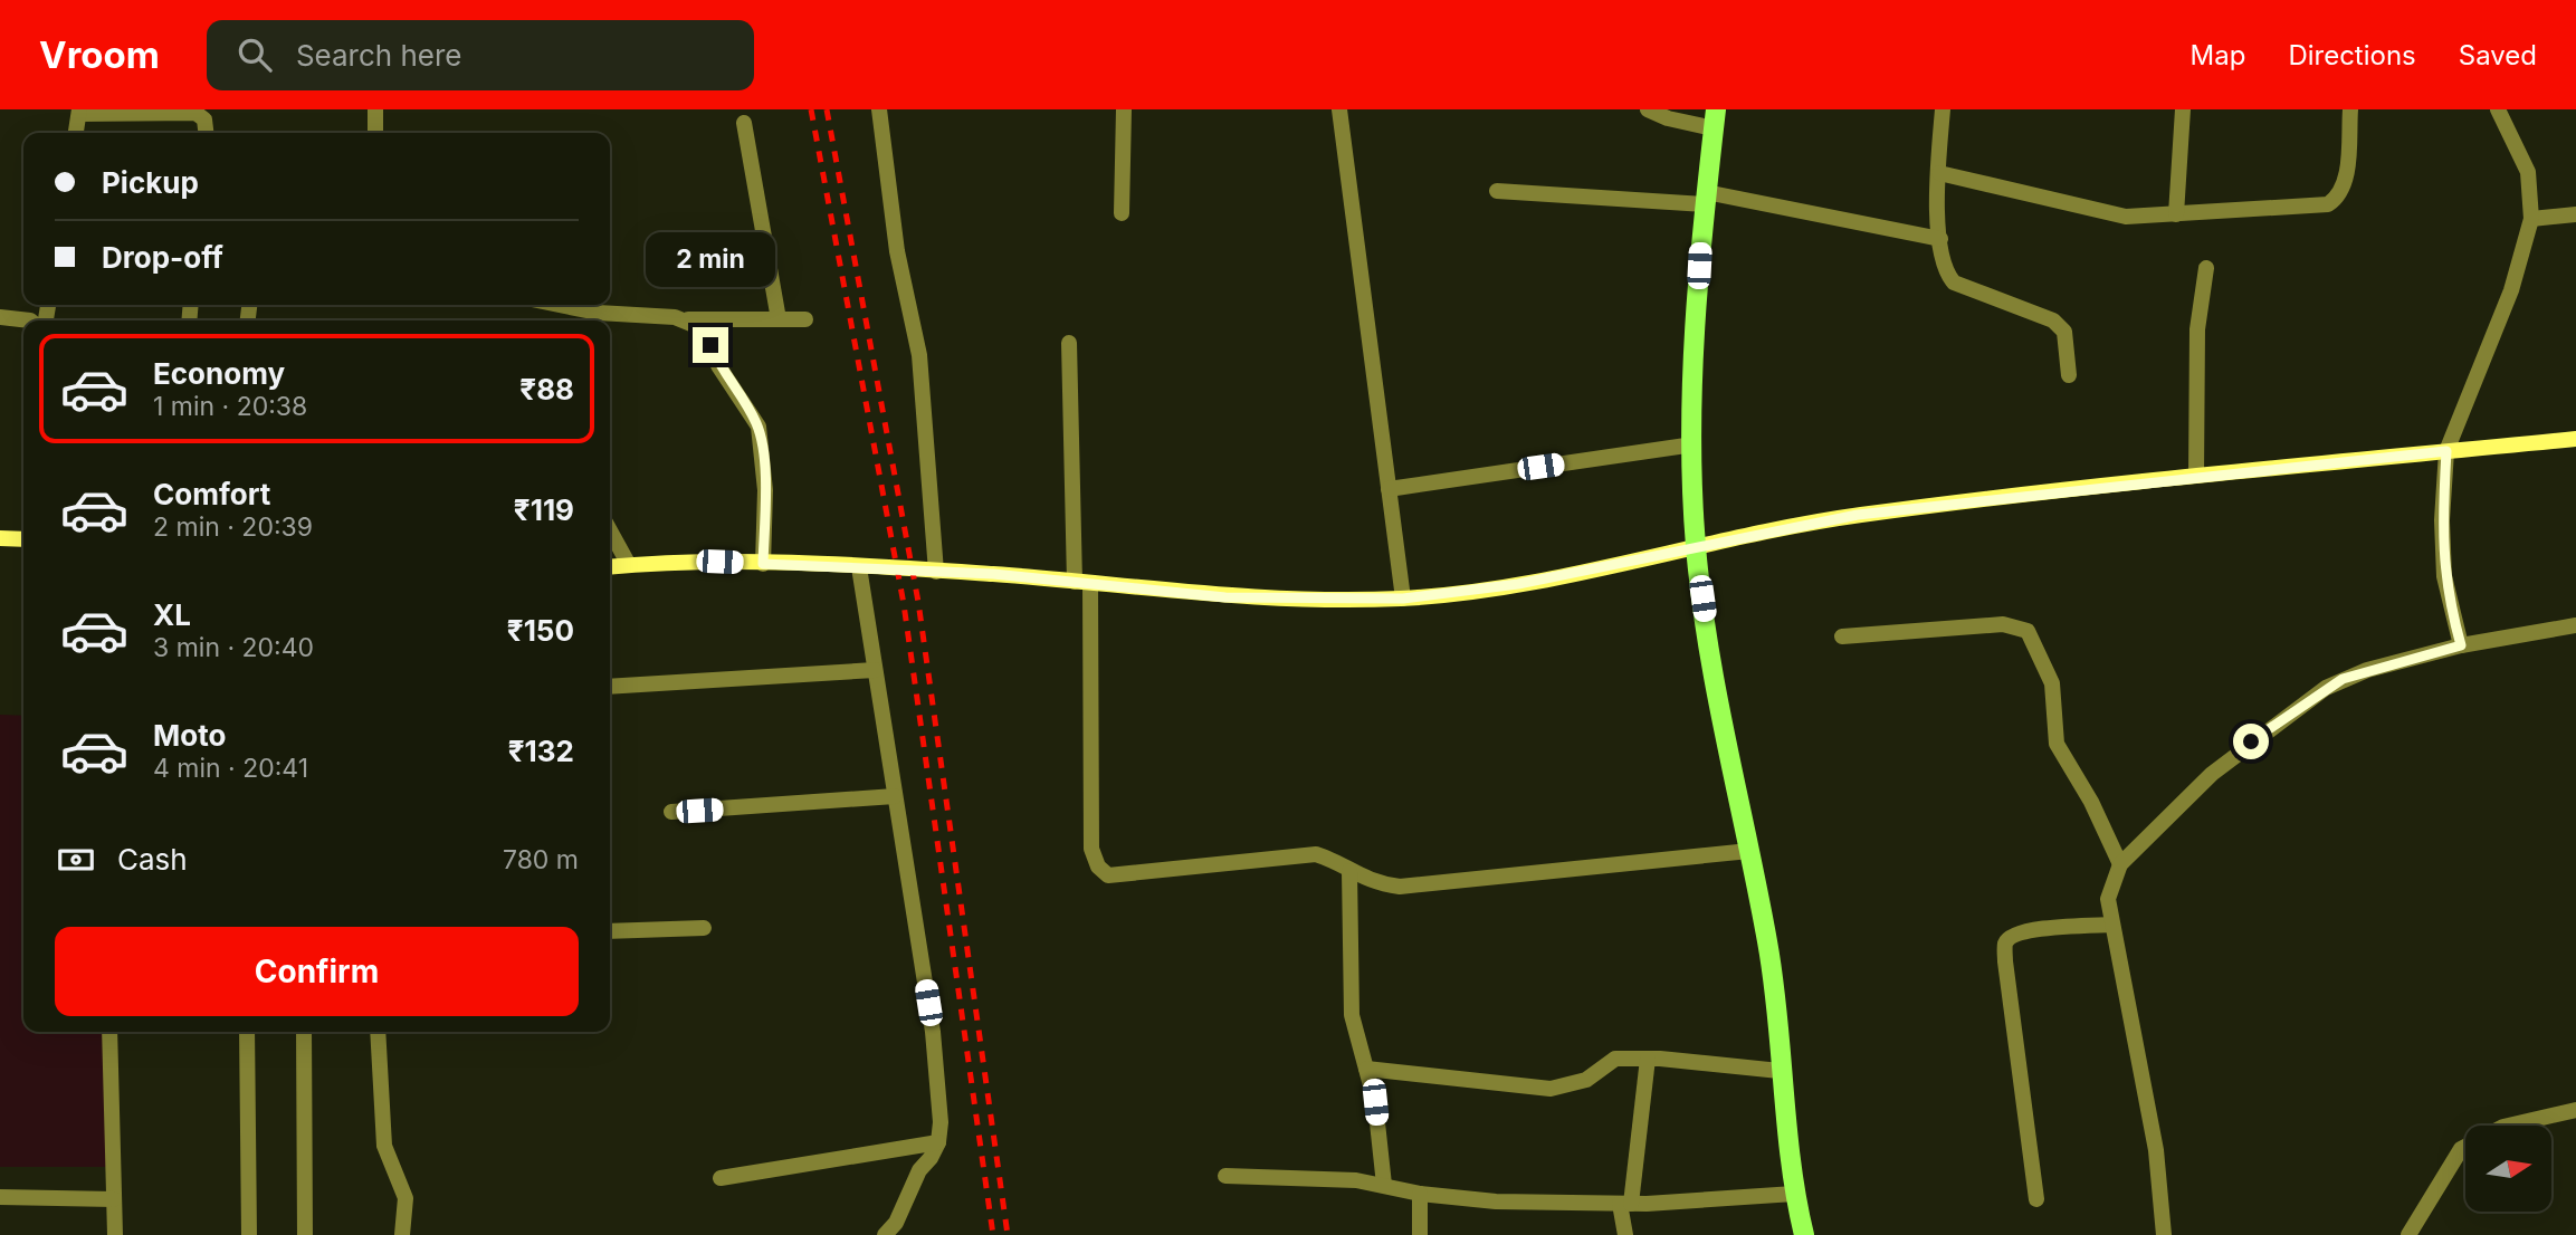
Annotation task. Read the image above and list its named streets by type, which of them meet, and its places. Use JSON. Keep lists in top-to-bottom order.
{
  "north": "right",
  "page": {
    "header": "Vroom",
    "search": "Search here",
    "nav": ["Map", "Directions", "Saved"],
    "banner": ["Pickup", "Drop-off"],
    "bubble": "2 min",
    "list": [
      {
        "name": "Economy",
        "note": "1 min · 20:38",
        "value": "₹88"
      },
      {
        "name": "Comfort",
        "note": "2 min · 20:39",
        "value": "₹119"
      },
      {
        "name": "XL",
        "note": "3 min · 20:40",
        "value": "₹150"
      },
      {
        "name": "Moto",
        "note": "4 min · 20:41",
        "value": "₹132"
      }
    ],
    "pay": ["Cash", "780 m"],
    "buttons": "Confirm"
  }
}
